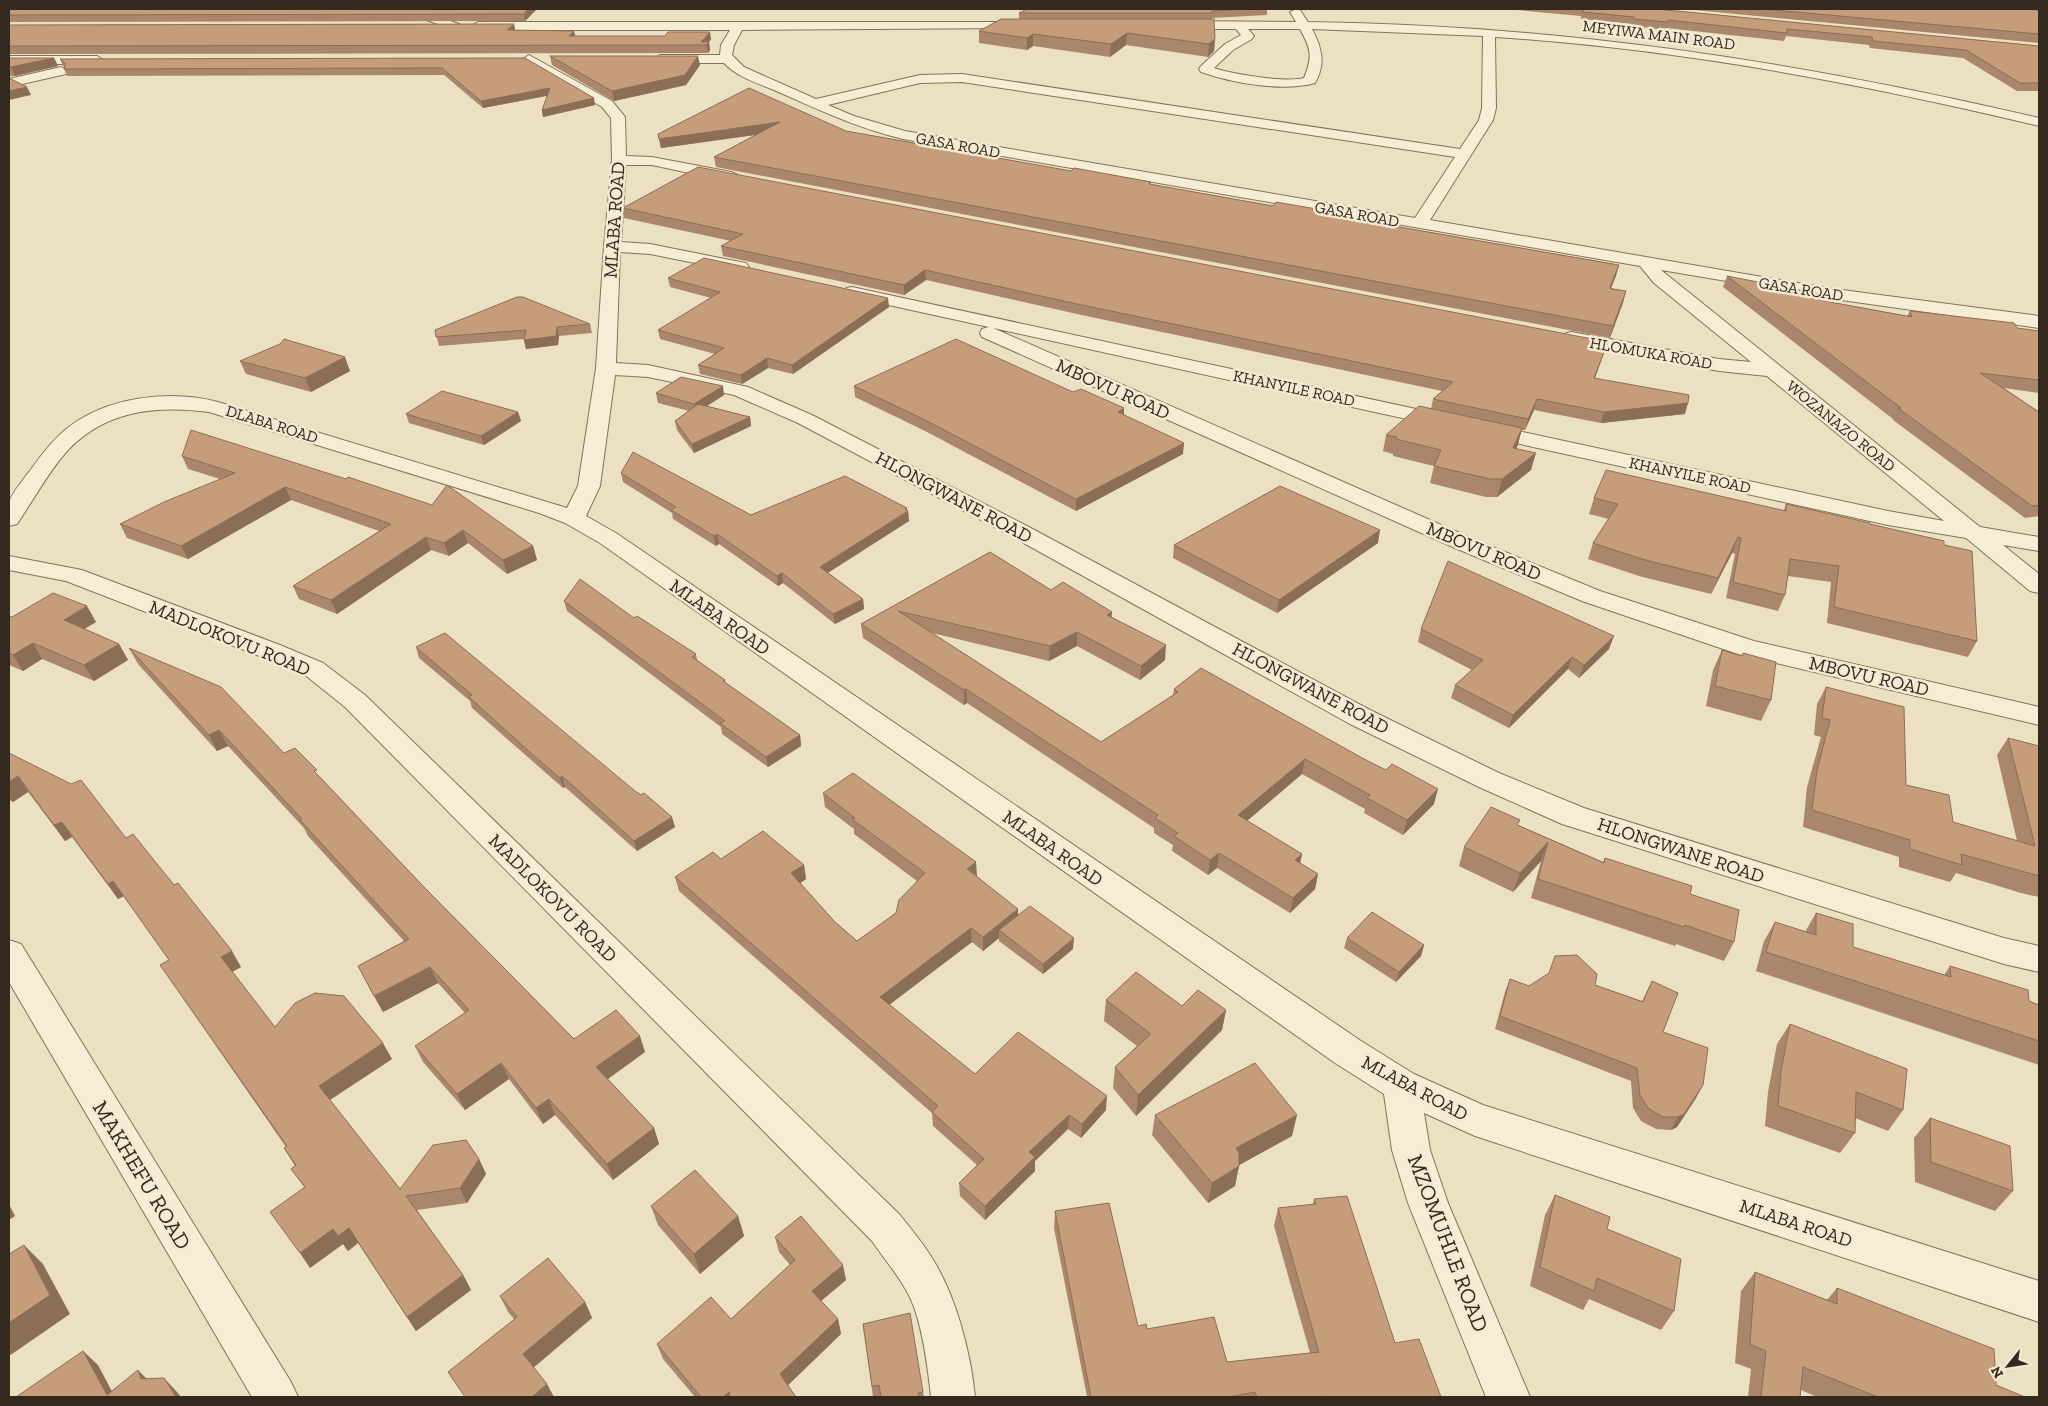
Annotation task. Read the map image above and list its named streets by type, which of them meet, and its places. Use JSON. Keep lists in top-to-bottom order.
{
  "streets": {
    "street": [
      "MEYIWA MAIN ROAD",
      "GASA ROAD",
      "MLABA ROAD",
      "HLOMUKA ROAD",
      "KHANYILE ROAD",
      "MBOVU ROAD",
      "DLABA ROAD",
      "WOZANAZO ROAD",
      "HLONGWANE ROAD",
      "MADLOKOVU ROAD",
      "MAKHEFU ROAD",
      "MZOMUHLE ROAD"
    ]
  },
  "crossings": [
    ["GASA ROAD", "WOZANAZO ROAD"],
    ["MLABA ROAD", "DLABA ROAD"],
    ["MLABA ROAD", "HLONGWANE ROAD"],
    ["MLABA ROAD", "MZOMUHLE ROAD"],
    ["HLOMUKA ROAD", "WOZANAZO ROAD"],
    ["KHANYILE ROAD", "MBOVU ROAD"],
    ["KHANYILE ROAD", "WOZANAZO ROAD"]
  ],
  "north": "bottom left"
}
